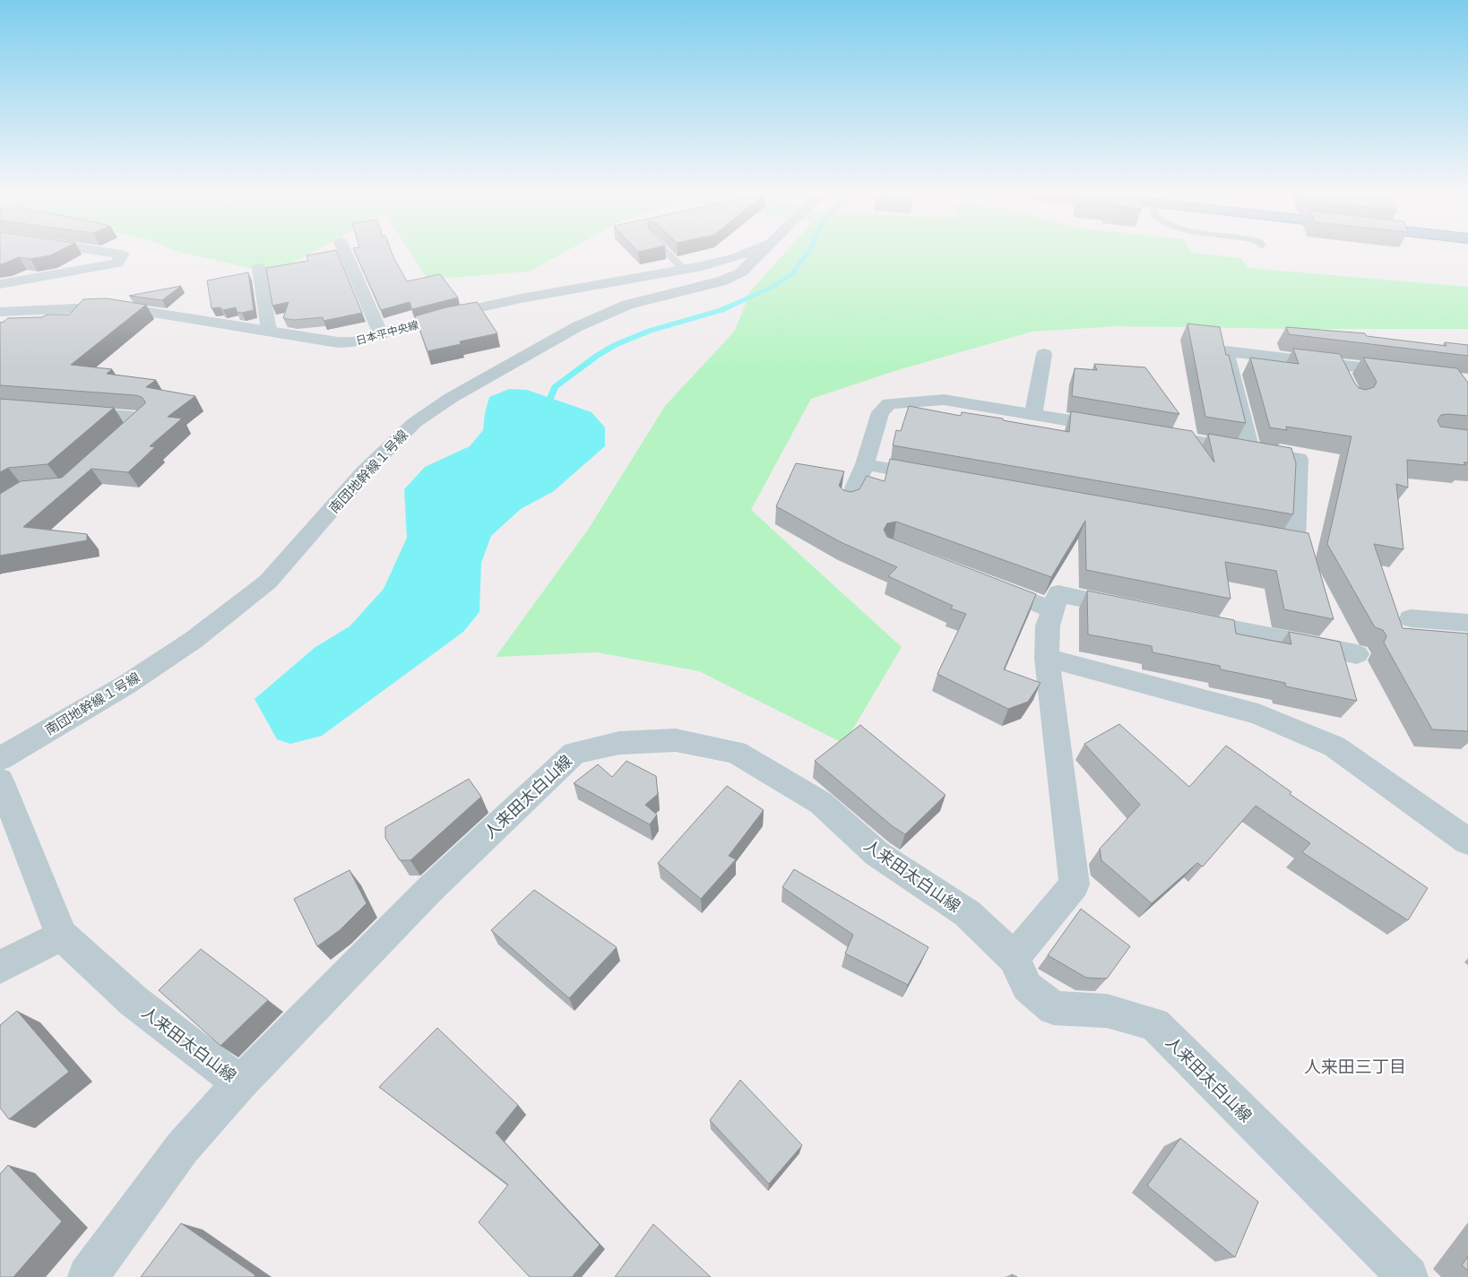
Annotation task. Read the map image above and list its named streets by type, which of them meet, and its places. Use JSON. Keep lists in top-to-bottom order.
{
  "streets": {
    "street": ["日本平中央線", "南団地幹線１号線", "人来田太白山線"]
  },
  "districts": ["人来田三丁目"]
}
